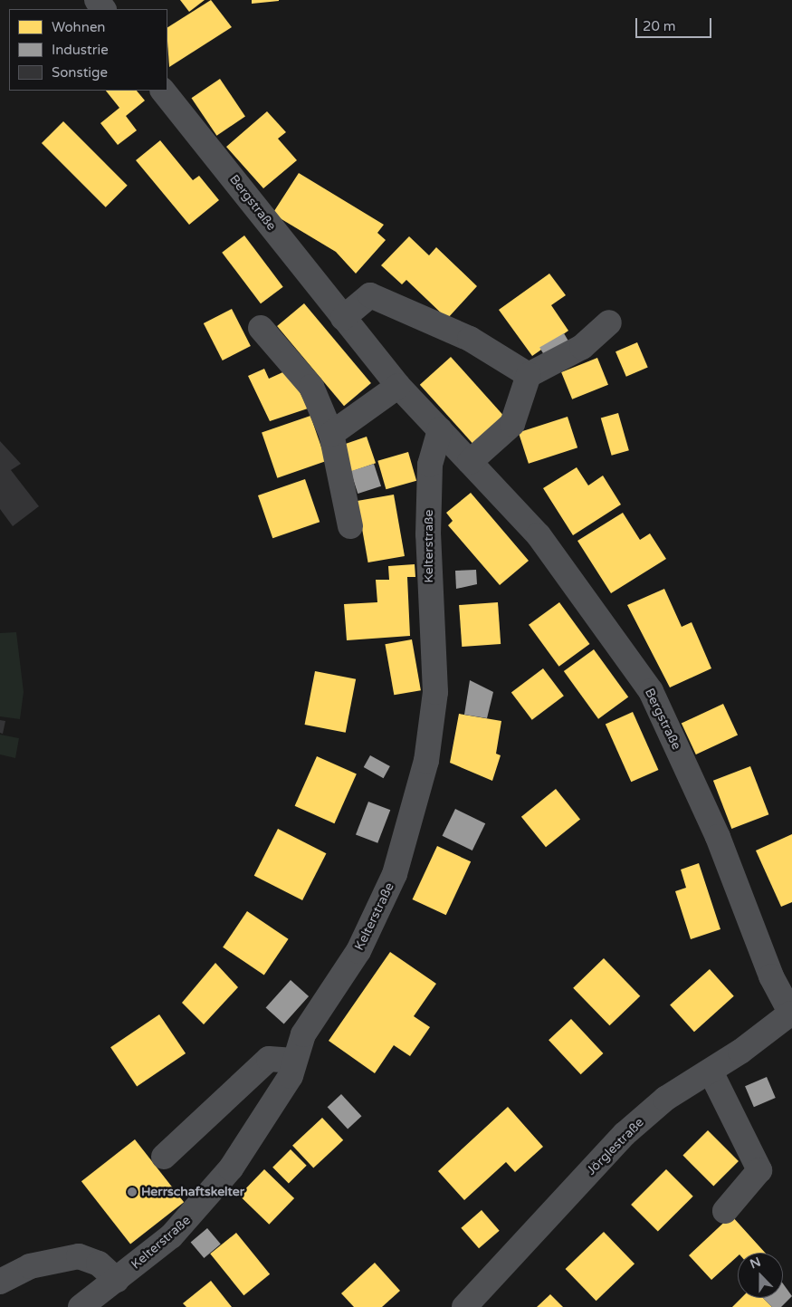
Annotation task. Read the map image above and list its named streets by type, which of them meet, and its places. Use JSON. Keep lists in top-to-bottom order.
{
  "streets": {
    "street": ["Bergstraße", "Kelterstraße", "Jörglestraße"]
  },
  "crossings": [
    ["Bergstraße", "Kelterstraße"],
    ["Bergstraße", "Jörglestraße"]
  ],
  "places": ["Herrschaftskelter"],
  "legend": ["Wohnen", "Industrie", "Sonstige"],
  "scale_bar": "20 m",
  "north": "top"
}
